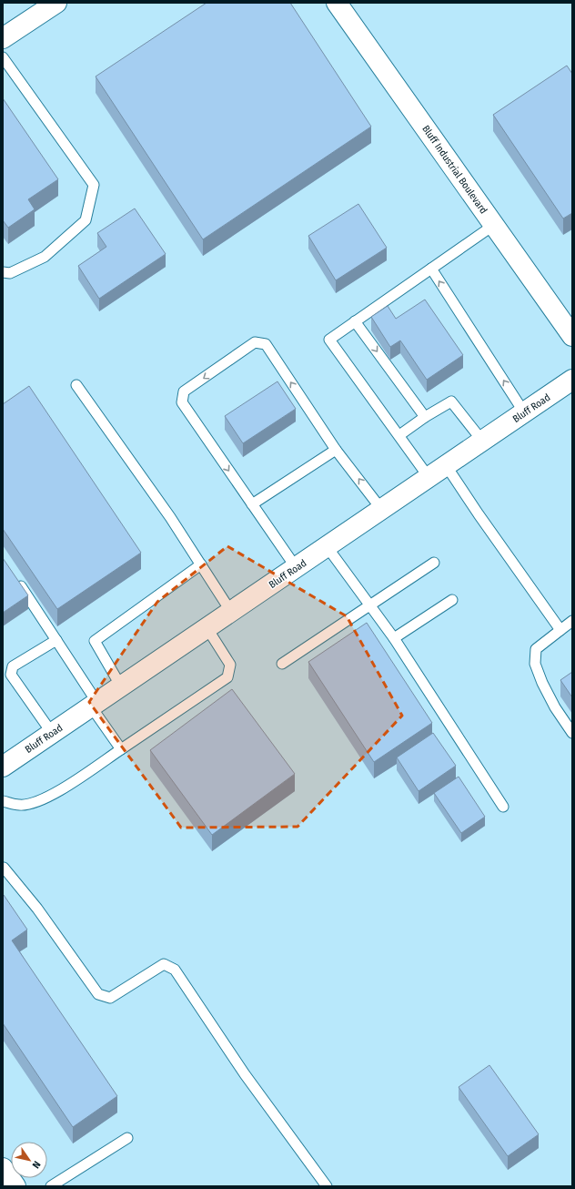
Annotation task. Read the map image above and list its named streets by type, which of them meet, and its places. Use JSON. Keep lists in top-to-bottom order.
{
  "streets": {
    "main road": ["Bluff Industrial Boulevard", "Bluff Road"]
  },
  "north": "bottom right"
}
